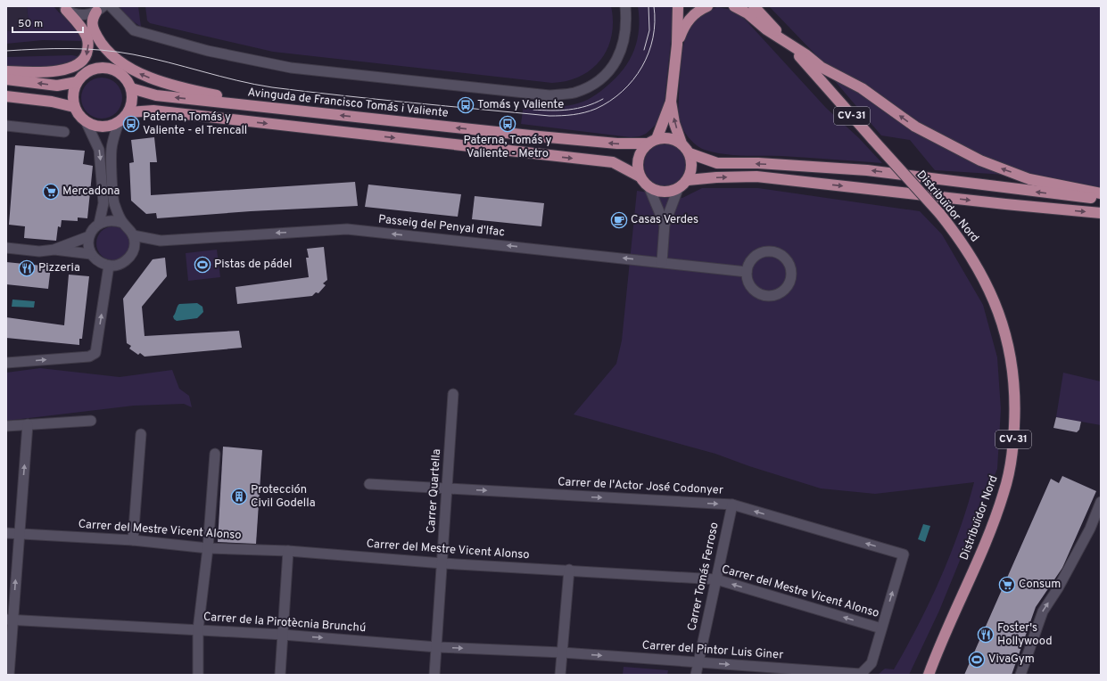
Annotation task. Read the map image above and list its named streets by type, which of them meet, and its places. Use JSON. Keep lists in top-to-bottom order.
{
  "streets": {
    "main road": ["Avinguda de Francisco Tomás i Valiente", "CV-31", "Distribuïdor Nord"],
    "street": [
      "Passeig del Penyal d'Ifac",
      "Carrer de l'Actor José Codonyer",
      "Carrer Quartella",
      "Carrer del Mestre Vicent Alonso",
      "Carrer Tomás Ferroso",
      "Carrer de la Pirotècnia Brunchú",
      "Carrer del Pintor Luis Giner"
    ]
  },
  "crossings": [
    ["Carrer de l'Actor José Codonyer", "Carrer Quartella"],
    ["Carrer de l'Actor José Codonyer", "Carrer del Mestre Vicent Alonso"],
    ["Carrer de l'Actor José Codonyer", "Carrer Tomás Ferroso"],
    ["Carrer Quartella", "Carrer del Mestre Vicent Alonso"],
    ["Carrer Quartella", "Carrer de la Pirotècnia Brunchú"],
    ["Carrer del Mestre Vicent Alonso", "Carrer Tomás Ferroso"],
    ["Carrer Tomás Ferroso", "Carrer del Pintor Luis Giner"],
    ["Carrer de la Pirotècnia Brunchú", "Carrer del Pintor Luis Giner"]
  ],
  "one_way": ["Passeig del Penyal d'Ifac", "Carrer de la Pirotècnia Brunchú", "Carrer del Pintor Luis Giner"],
  "places": {
    "bus stop": ["Tomás y Valiente", "Paterna, Tomás y Valiente - el Trencall", "Paterna, Tomás y Valiente - Metro"],
    "supermarket": ["Mercadona", "Consum"],
    "cafe": ["Casas Verdes"],
    "sports": ["Pistas de pádel", "VivaGym"],
    "restaurant": ["Pizzeria", "Foster's Hollywood"],
    "building": ["Protección Civil Godella"]
  },
  "scale_bar": "50 m"
}
